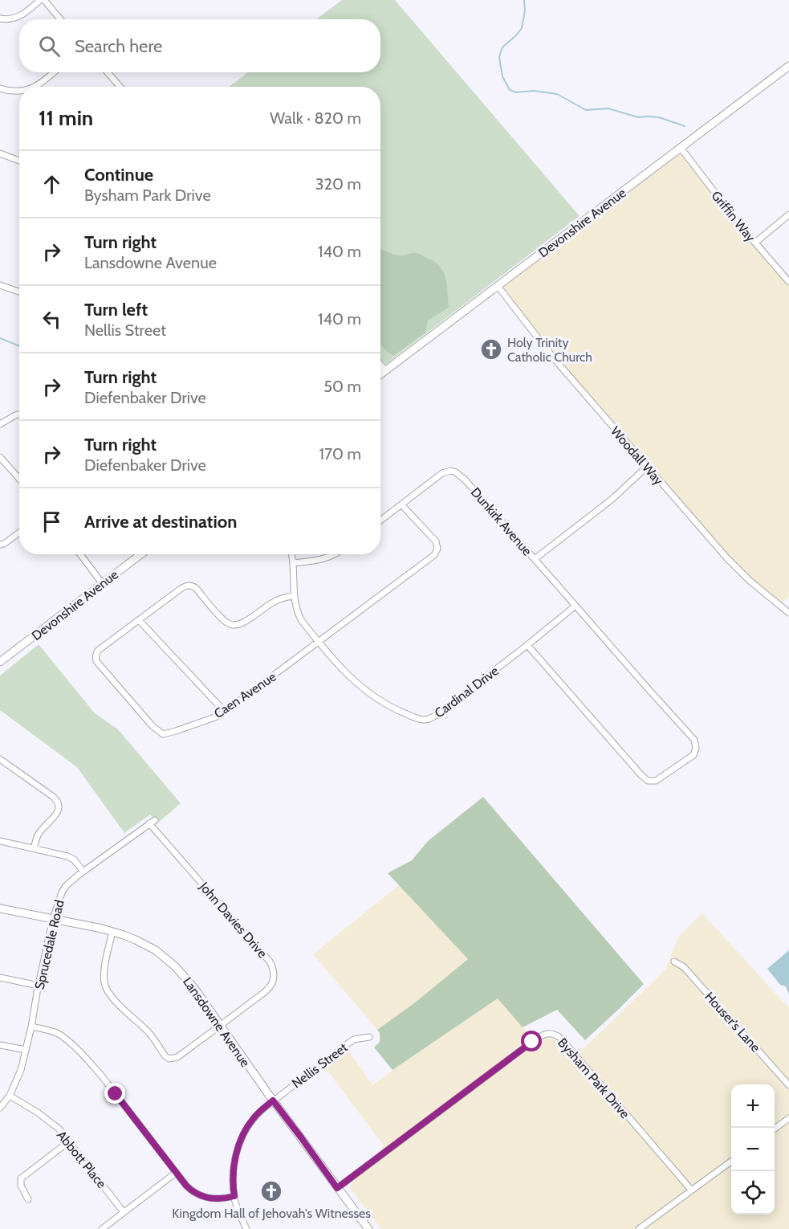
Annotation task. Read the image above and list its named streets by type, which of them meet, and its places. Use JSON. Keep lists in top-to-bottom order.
{
  "streets": {
    "main road": ["Devonshire Avenue", "Lansdowne Avenue"],
    "street": [
      "Griffin Way",
      "Woodall Way",
      "Dunkirk Avenue",
      "Cardinal Drive",
      "Caen Avenue",
      "John Davies Drive",
      "Sprucedale Road",
      "Houser's Lane",
      "Nellis Street",
      "Bysham Park Drive",
      "Abbott Place"
    ]
  },
  "crossings": [
    ["Griffin Way", "Devonshire Avenue"],
    ["Devonshire Avenue", "Woodall Way"],
    ["Woodall Way", "Dunkirk Avenue"],
    ["Dunkirk Avenue", "Caen Avenue"],
    ["Cardinal Drive", "Caen Avenue"],
    ["John Davies Drive", "Sprucedale Road"],
    ["John Davies Drive", "Lansdowne Avenue"],
    ["Sprucedale Road", "Lansdowne Avenue"],
    ["Sprucedale Road", "Abbott Place"],
    ["Lansdowne Avenue", "Nellis Street"],
    ["Lansdowne Avenue", "Bysham Park Drive"]
  ],
  "places": {
    "church": ["Holy Trinity Catholic Church", "Kingdom Hall of Jehovah's Witnesses"]
  },
  "page": {
    "search": "Search here",
    "heading": ["11 min", "Walk · 820 m"],
    "list": [
      ["Continue", "Bysham Park Drive", "320 m"],
      ["Turn right", "Lansdowne Avenue", "140 m"],
      ["Turn left", "Nellis Street", "140 m"],
      ["Turn right", "Diefenbaker Drive", "50 m"],
      ["Turn right", "Diefenbaker Drive", "170 m"],
      "Arrive at destination"
    ],
    "map_buttons": ["+", "−"]
  }
}
